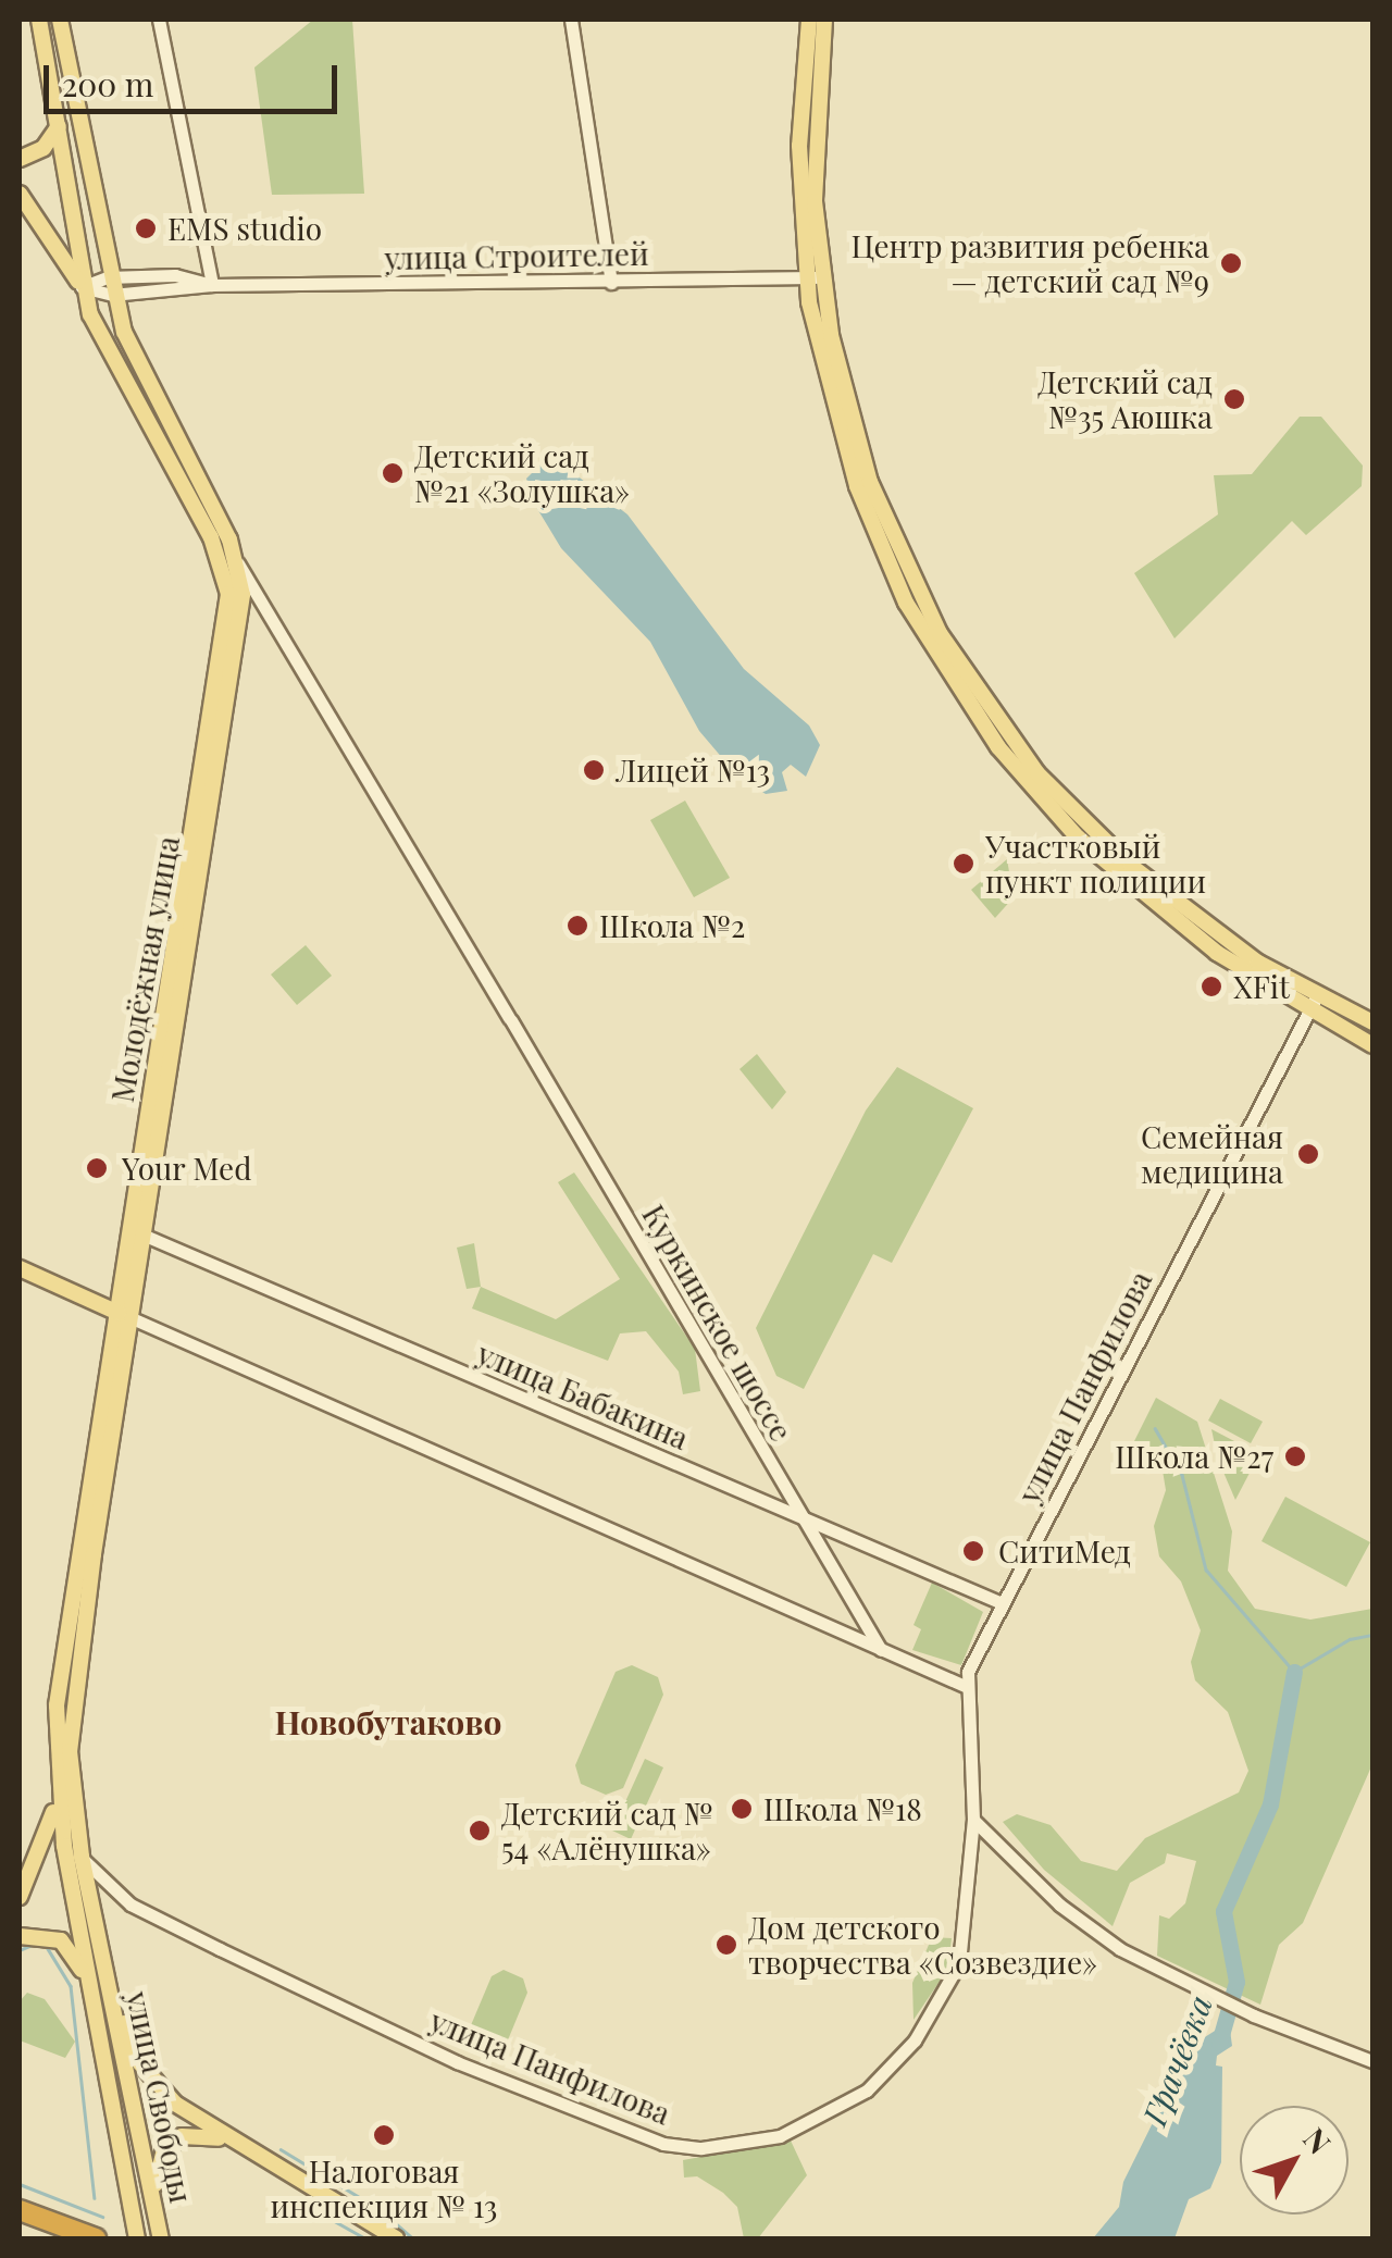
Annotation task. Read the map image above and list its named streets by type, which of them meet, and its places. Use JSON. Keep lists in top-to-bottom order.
{
  "streets": {
    "main road": ["Молодёжная улица", "улица Свободы"],
    "street": [
      "улица Строителей",
      "Куркинское шоссе",
      "улица Панфилова",
      "улица Бабакина"
    ]
  },
  "crossings": [
    ["улица Строителей", "Молодёжная улица"],
    ["Молодёжная улица", "Куркинское шоссе"],
    ["Молодёжная улица", "улица Панфилова"],
    ["Молодёжная улица", "улица Бабакина"],
    ["Молодёжная улица", "улица Свободы"],
    ["Куркинское шоссе", "улица Бабакина"],
    ["улица Панфилова", "улица Бабакина"]
  ],
  "districts": ["Новобутаково"],
  "water": ["Грачёвка"],
  "places": [
    "EMS studio",
    "Центр развития ребенка — детский сад №9",
    "Детский сад №35 Аюшка",
    "Детский сад №21 «Золушка»",
    "Лицей №13",
    "Участковый пункт полиции",
    "Школа №2",
    "XFit",
    "Семейная медицина",
    "Your Med",
    "Школа №27",
    "СитиМед",
    "Школа №18",
    "Детский сад № 54 «Алёнушка»",
    "Дом детского творчества «Созвездие»",
    "Налоговая инспекция № 13"
  ],
  "scale_bar": "200 m",
  "north": "top right"
}
